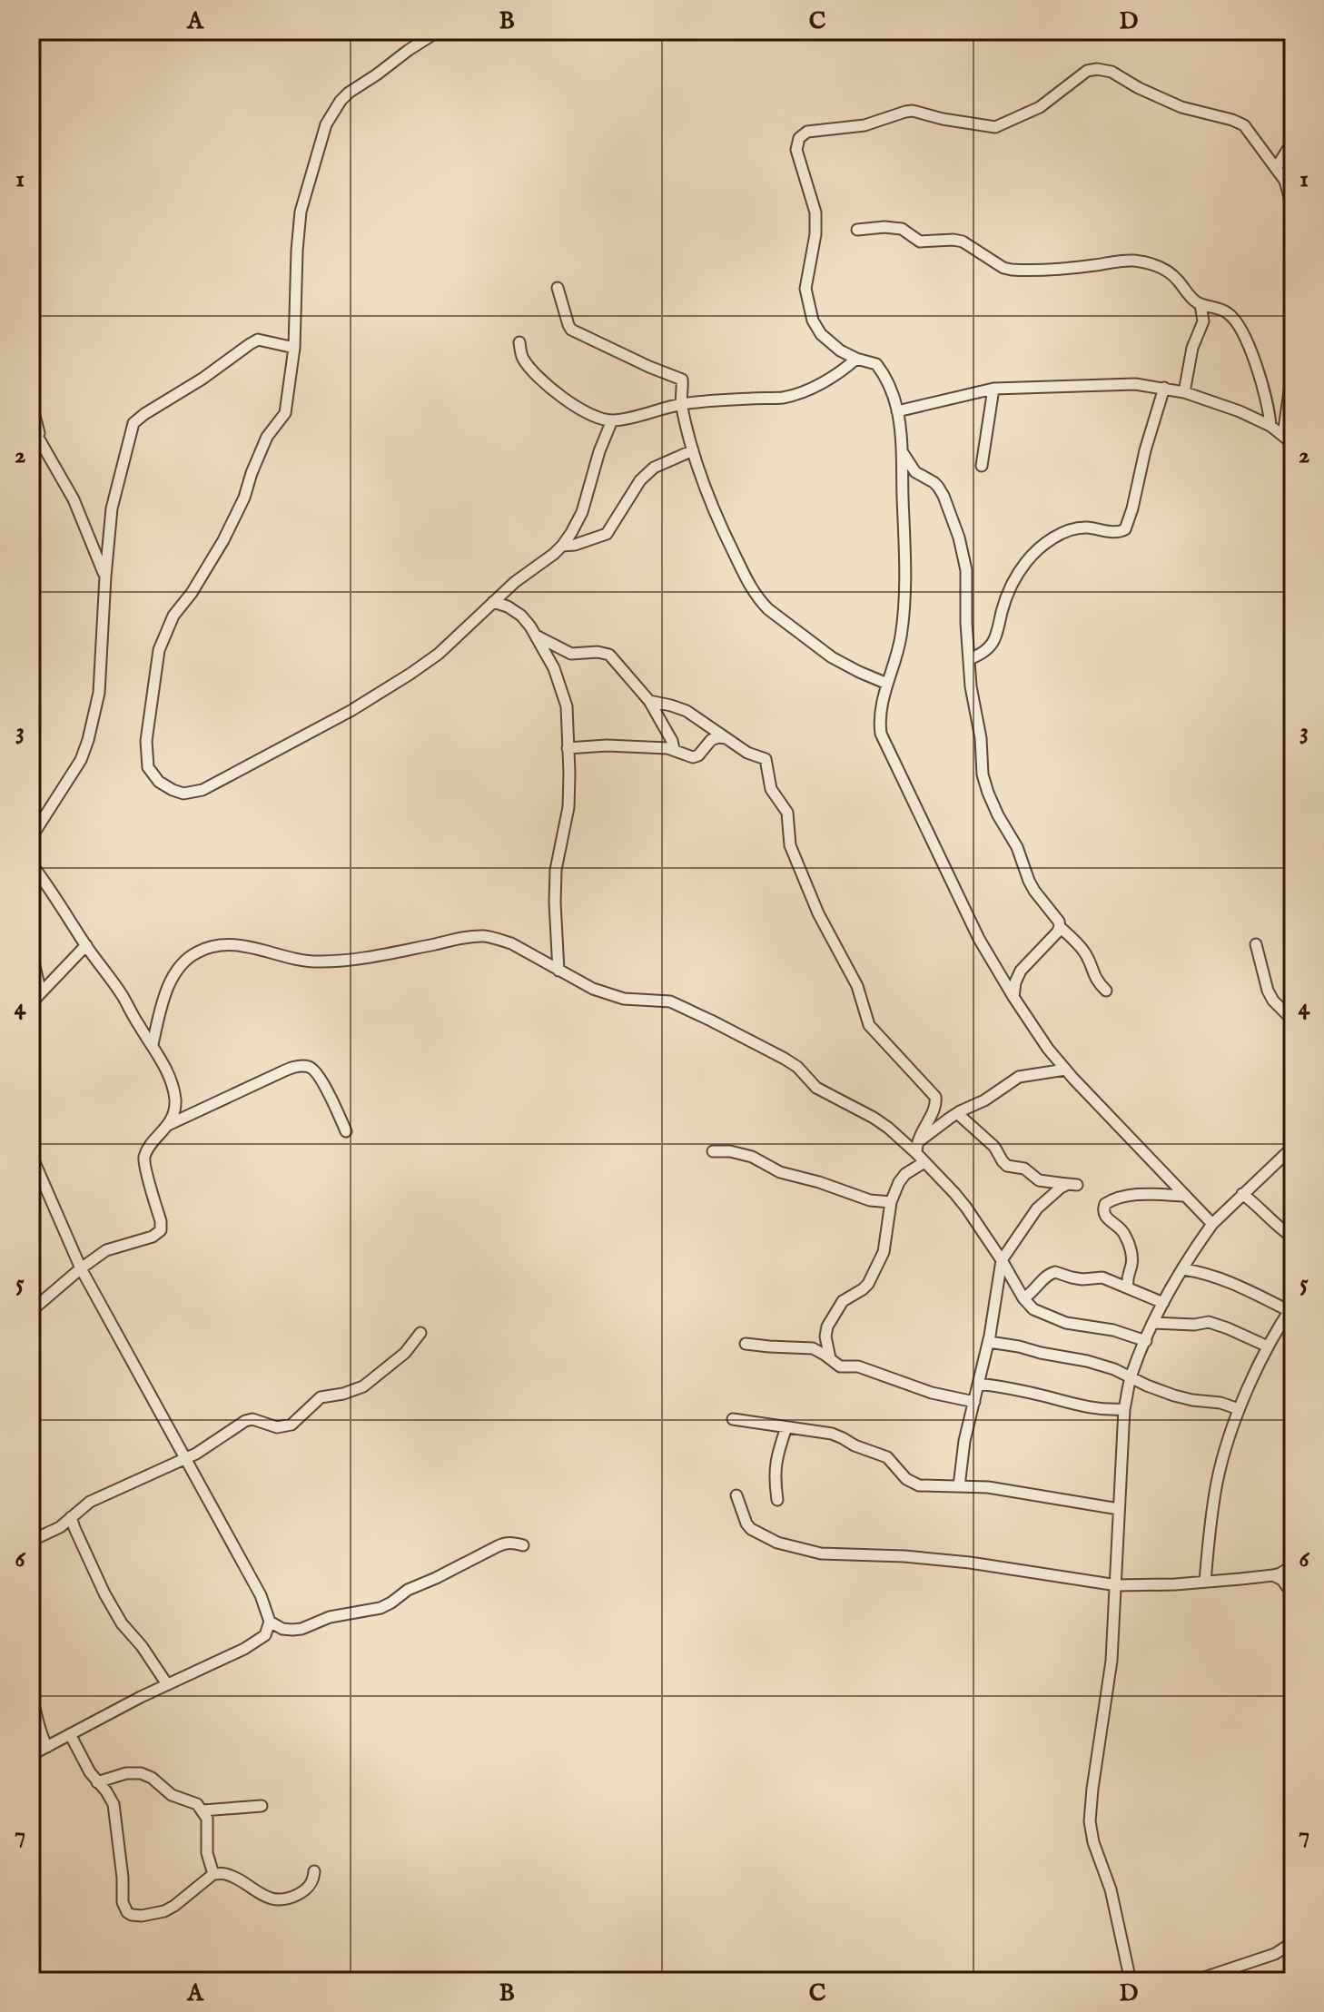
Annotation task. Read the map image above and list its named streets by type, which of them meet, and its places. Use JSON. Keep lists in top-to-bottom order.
{
  "grid": {
    "columns": [
      "A",
      "B",
      "C",
      "D"
    ],
    "rows": [
      "1",
      "2",
      "3",
      "4",
      "5",
      "6",
      "7"
    ]
  }
}
